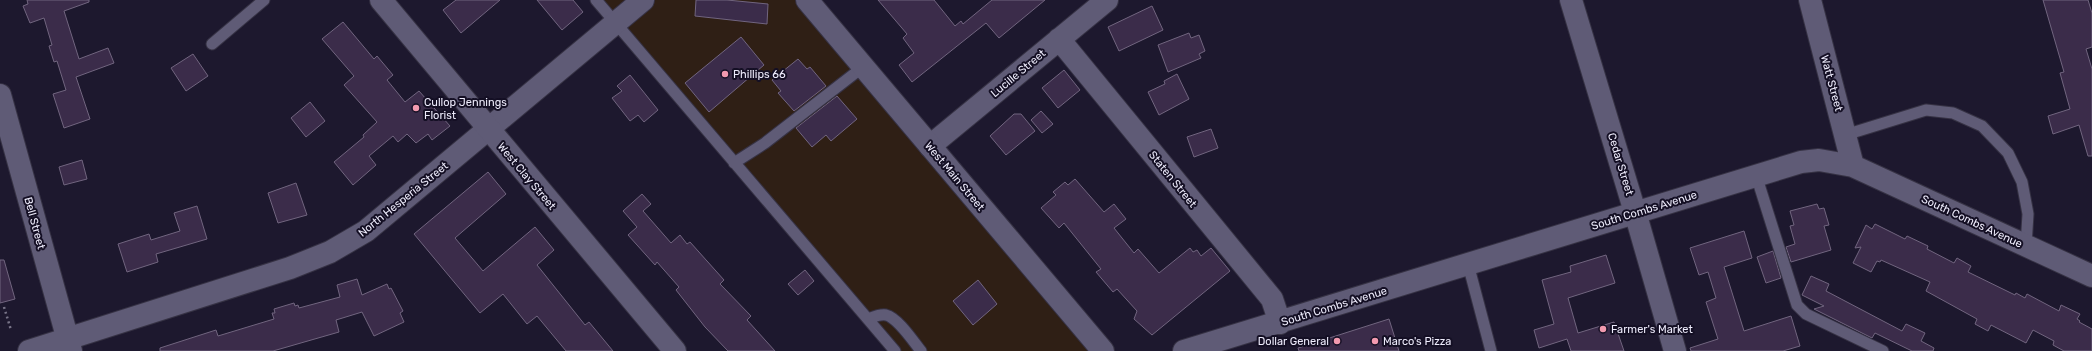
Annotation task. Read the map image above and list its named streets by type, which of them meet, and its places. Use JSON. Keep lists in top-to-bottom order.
{
  "streets": {
    "street": [
      "Lucille Street",
      "Watt Street",
      "Cedar Street",
      "West Clay Street",
      "West Main Street",
      "Staten Street",
      "North Hesperia Street",
      "South Combs Avenue",
      "Bell Street"
    ]
  },
  "crossings": [
    ["Lucille Street", "West Main Street"],
    ["Lucille Street", "Staten Street"],
    ["Watt Street", "South Combs Avenue"],
    ["Cedar Street", "South Combs Avenue"],
    ["West Clay Street", "North Hesperia Street"],
    ["Staten Street", "South Combs Avenue"],
    ["North Hesperia Street", "Bell Street"]
  ],
  "places": [
    "Phillips 66",
    "Cullop Jennings Florist",
    "Farmer's Market",
    "Dollar General",
    "Marco's Pizza"
  ]
}
